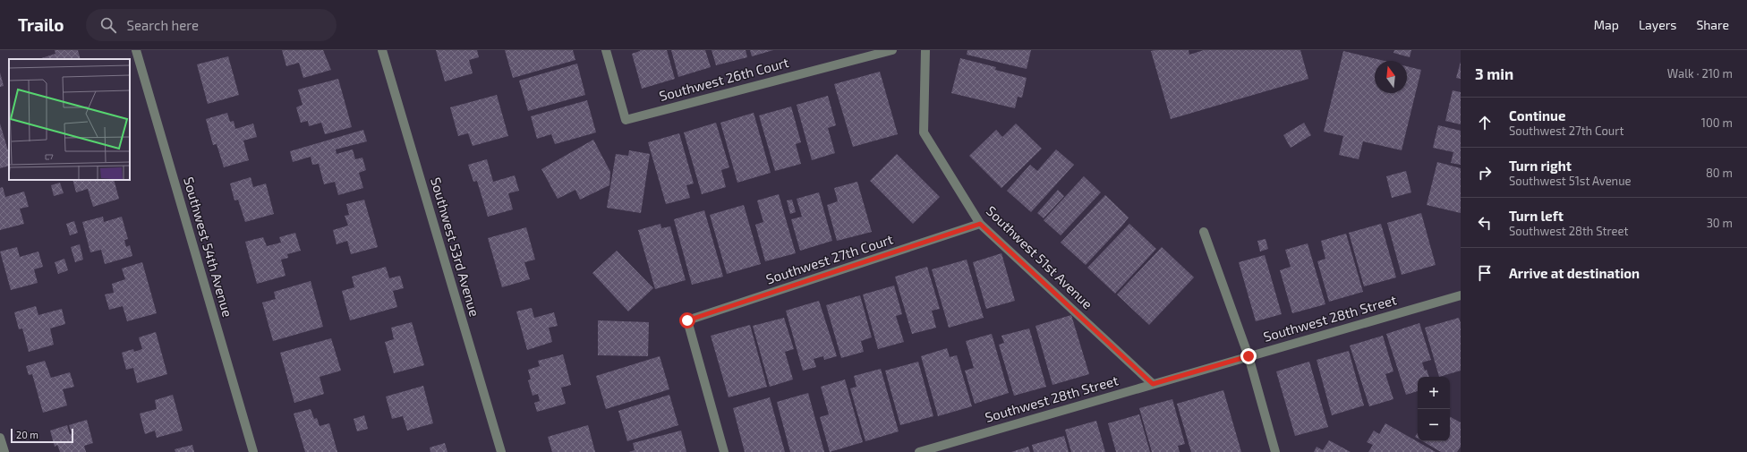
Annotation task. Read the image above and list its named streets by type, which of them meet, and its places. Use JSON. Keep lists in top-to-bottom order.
{
  "streets": {
    "street": [
      "Southwest 26th Court",
      "Southwest 54th Avenue",
      "Southwest 53rd Avenue",
      "Southwest 51st Avenue",
      "Southwest 27th Court",
      "Southwest 28th Street"
    ]
  },
  "crossings": [
    ["Southwest 51st Avenue", "Southwest 27th Court"],
    ["Southwest 51st Avenue", "Southwest 28th Street"]
  ],
  "scale_bar": "20 m",
  "north": "top",
  "page": {
    "header": "Trailo",
    "search": "Search here",
    "nav": ["Map", "Layers", "Share"],
    "heading": ["3 min", "Walk · 210 m"],
    "list": [
      ["Continue", "Southwest 27th Court", "100 m"],
      ["Turn right", "Southwest 51st Avenue", "80 m"],
      ["Turn left", "Southwest 28th Street", "30 m"],
      "Arrive at destination"
    ],
    "map_buttons": ["+", "−"],
    "scale": "20 m"
  }
}
